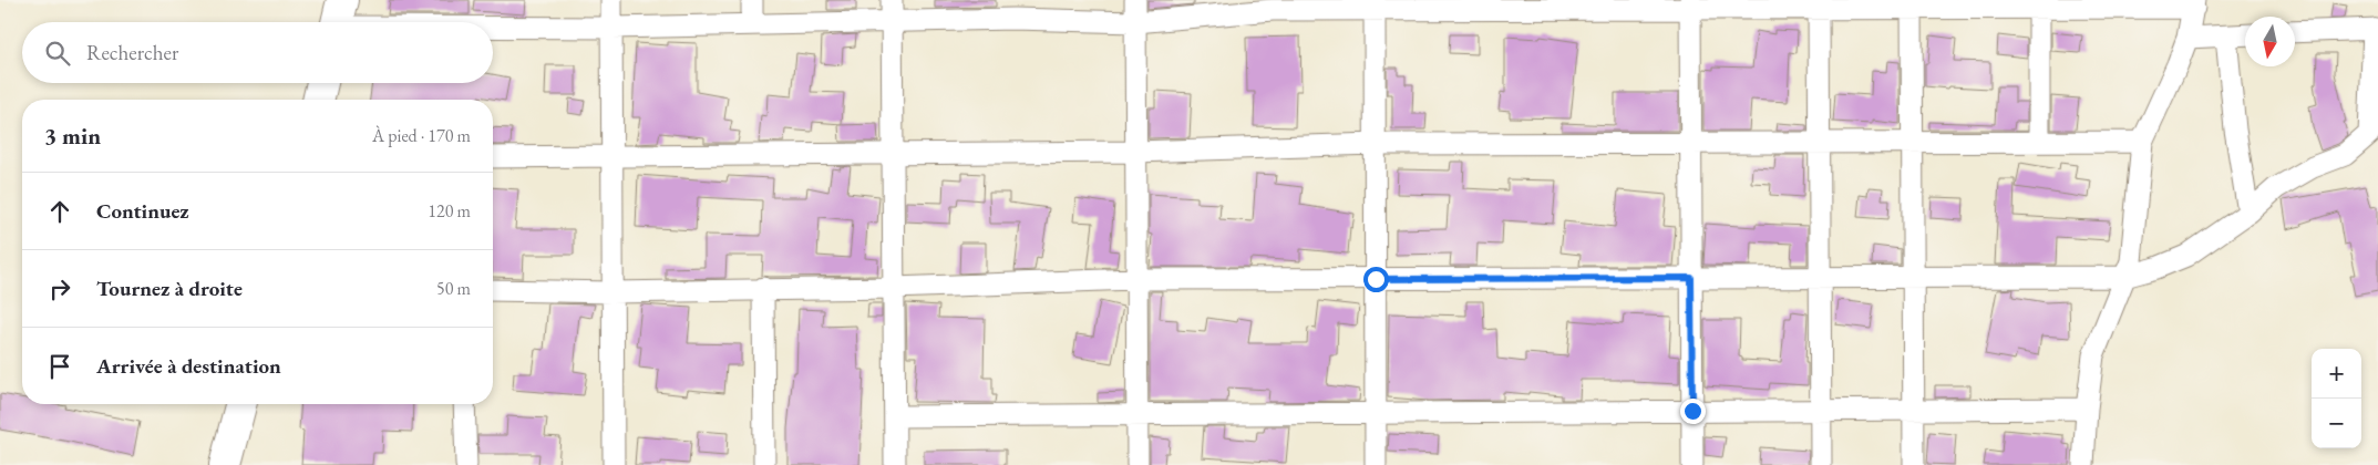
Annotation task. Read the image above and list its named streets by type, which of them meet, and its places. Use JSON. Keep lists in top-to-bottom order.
{
  "north": "bottom",
  "page": {
    "search": "Rechercher",
    "heading": ["3 min", "À pied · 170 m"],
    "list": [
      ["Continuez", "120 m"],
      ["Tournez à droite", "50 m"],
      "Arrivée à destination"
    ],
    "map_buttons": ["+", "−"]
  }
}
